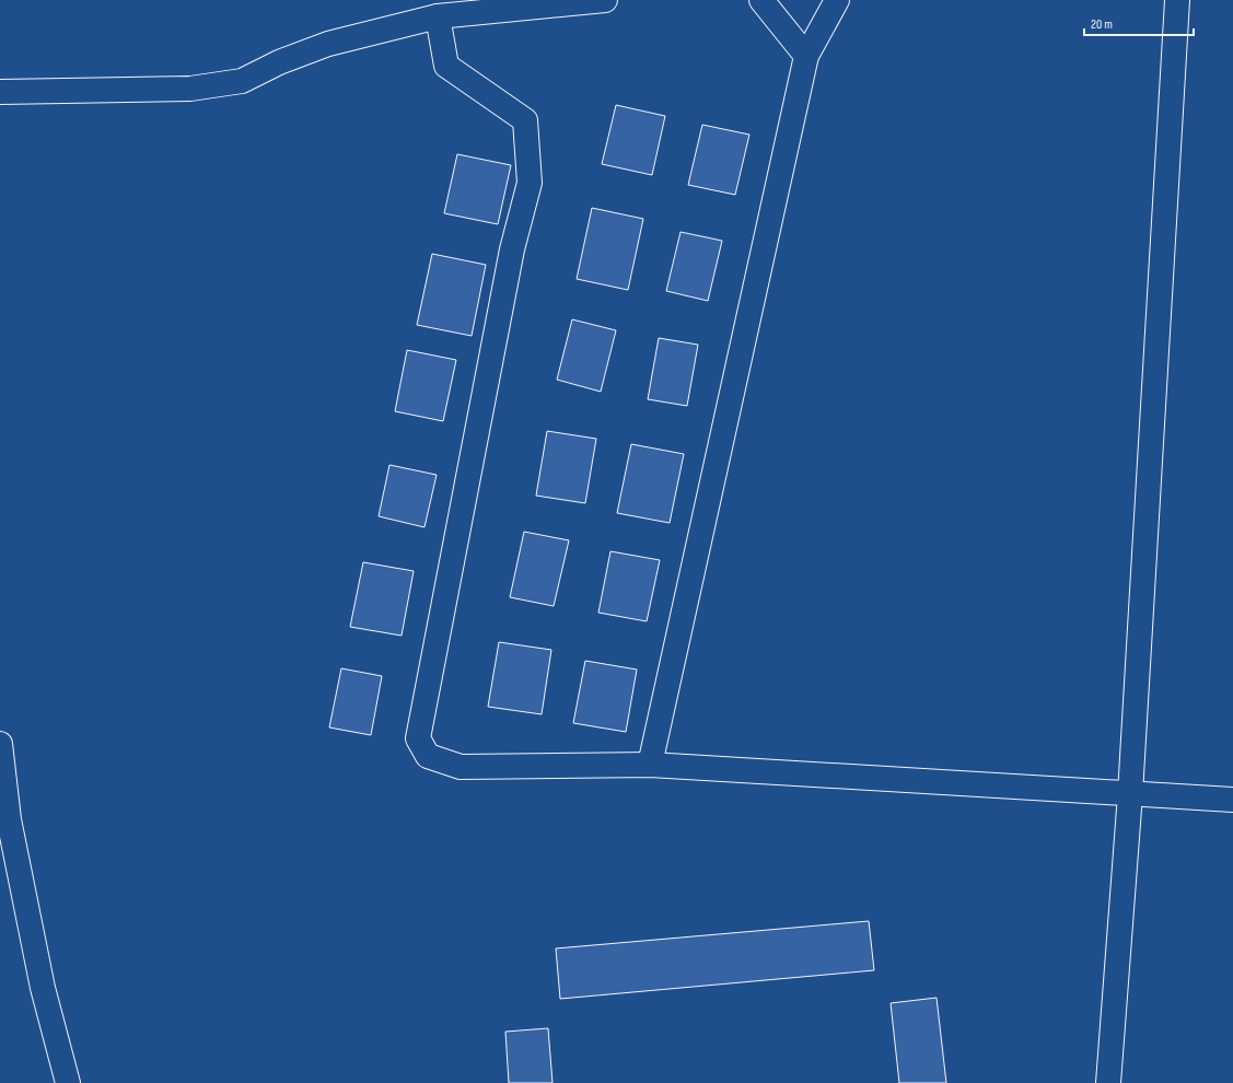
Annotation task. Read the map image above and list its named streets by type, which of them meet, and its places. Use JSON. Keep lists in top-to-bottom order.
{
  "scale_bar": "20 m"
}
